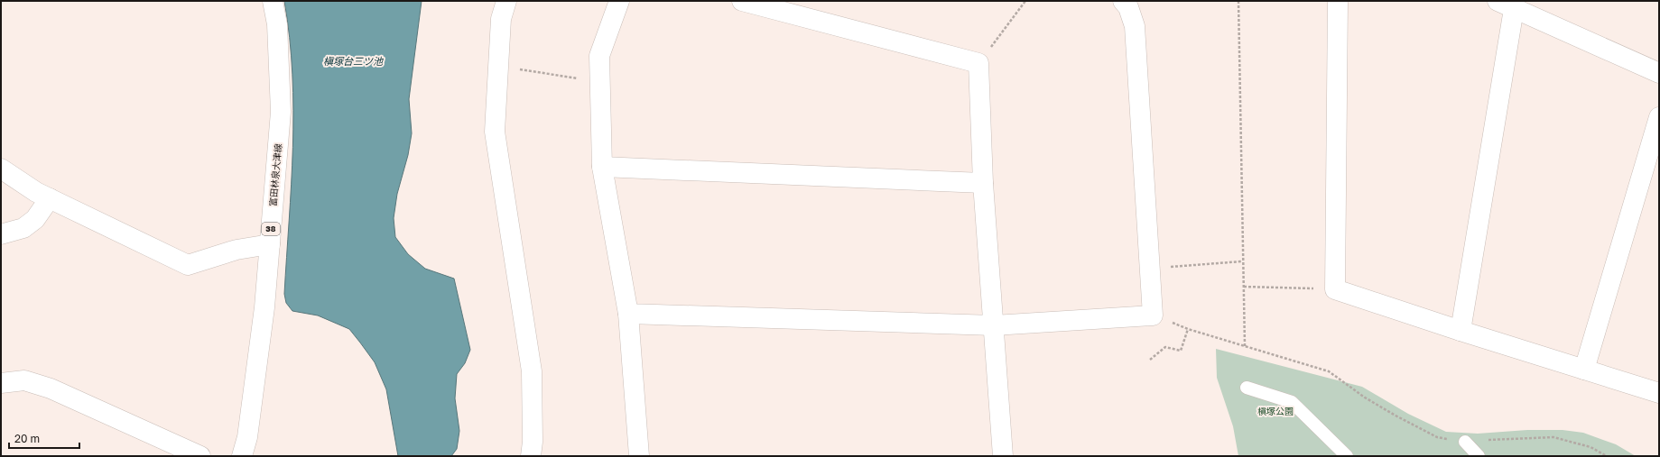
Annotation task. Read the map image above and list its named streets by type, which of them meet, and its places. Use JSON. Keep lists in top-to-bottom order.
{
  "streets": {
    "street": ["富田林泉大津線", "38"]
  },
  "water": ["槇塚台三ツ池"],
  "parks": ["槇塚公園"],
  "scale_bar": "20 m"
}
